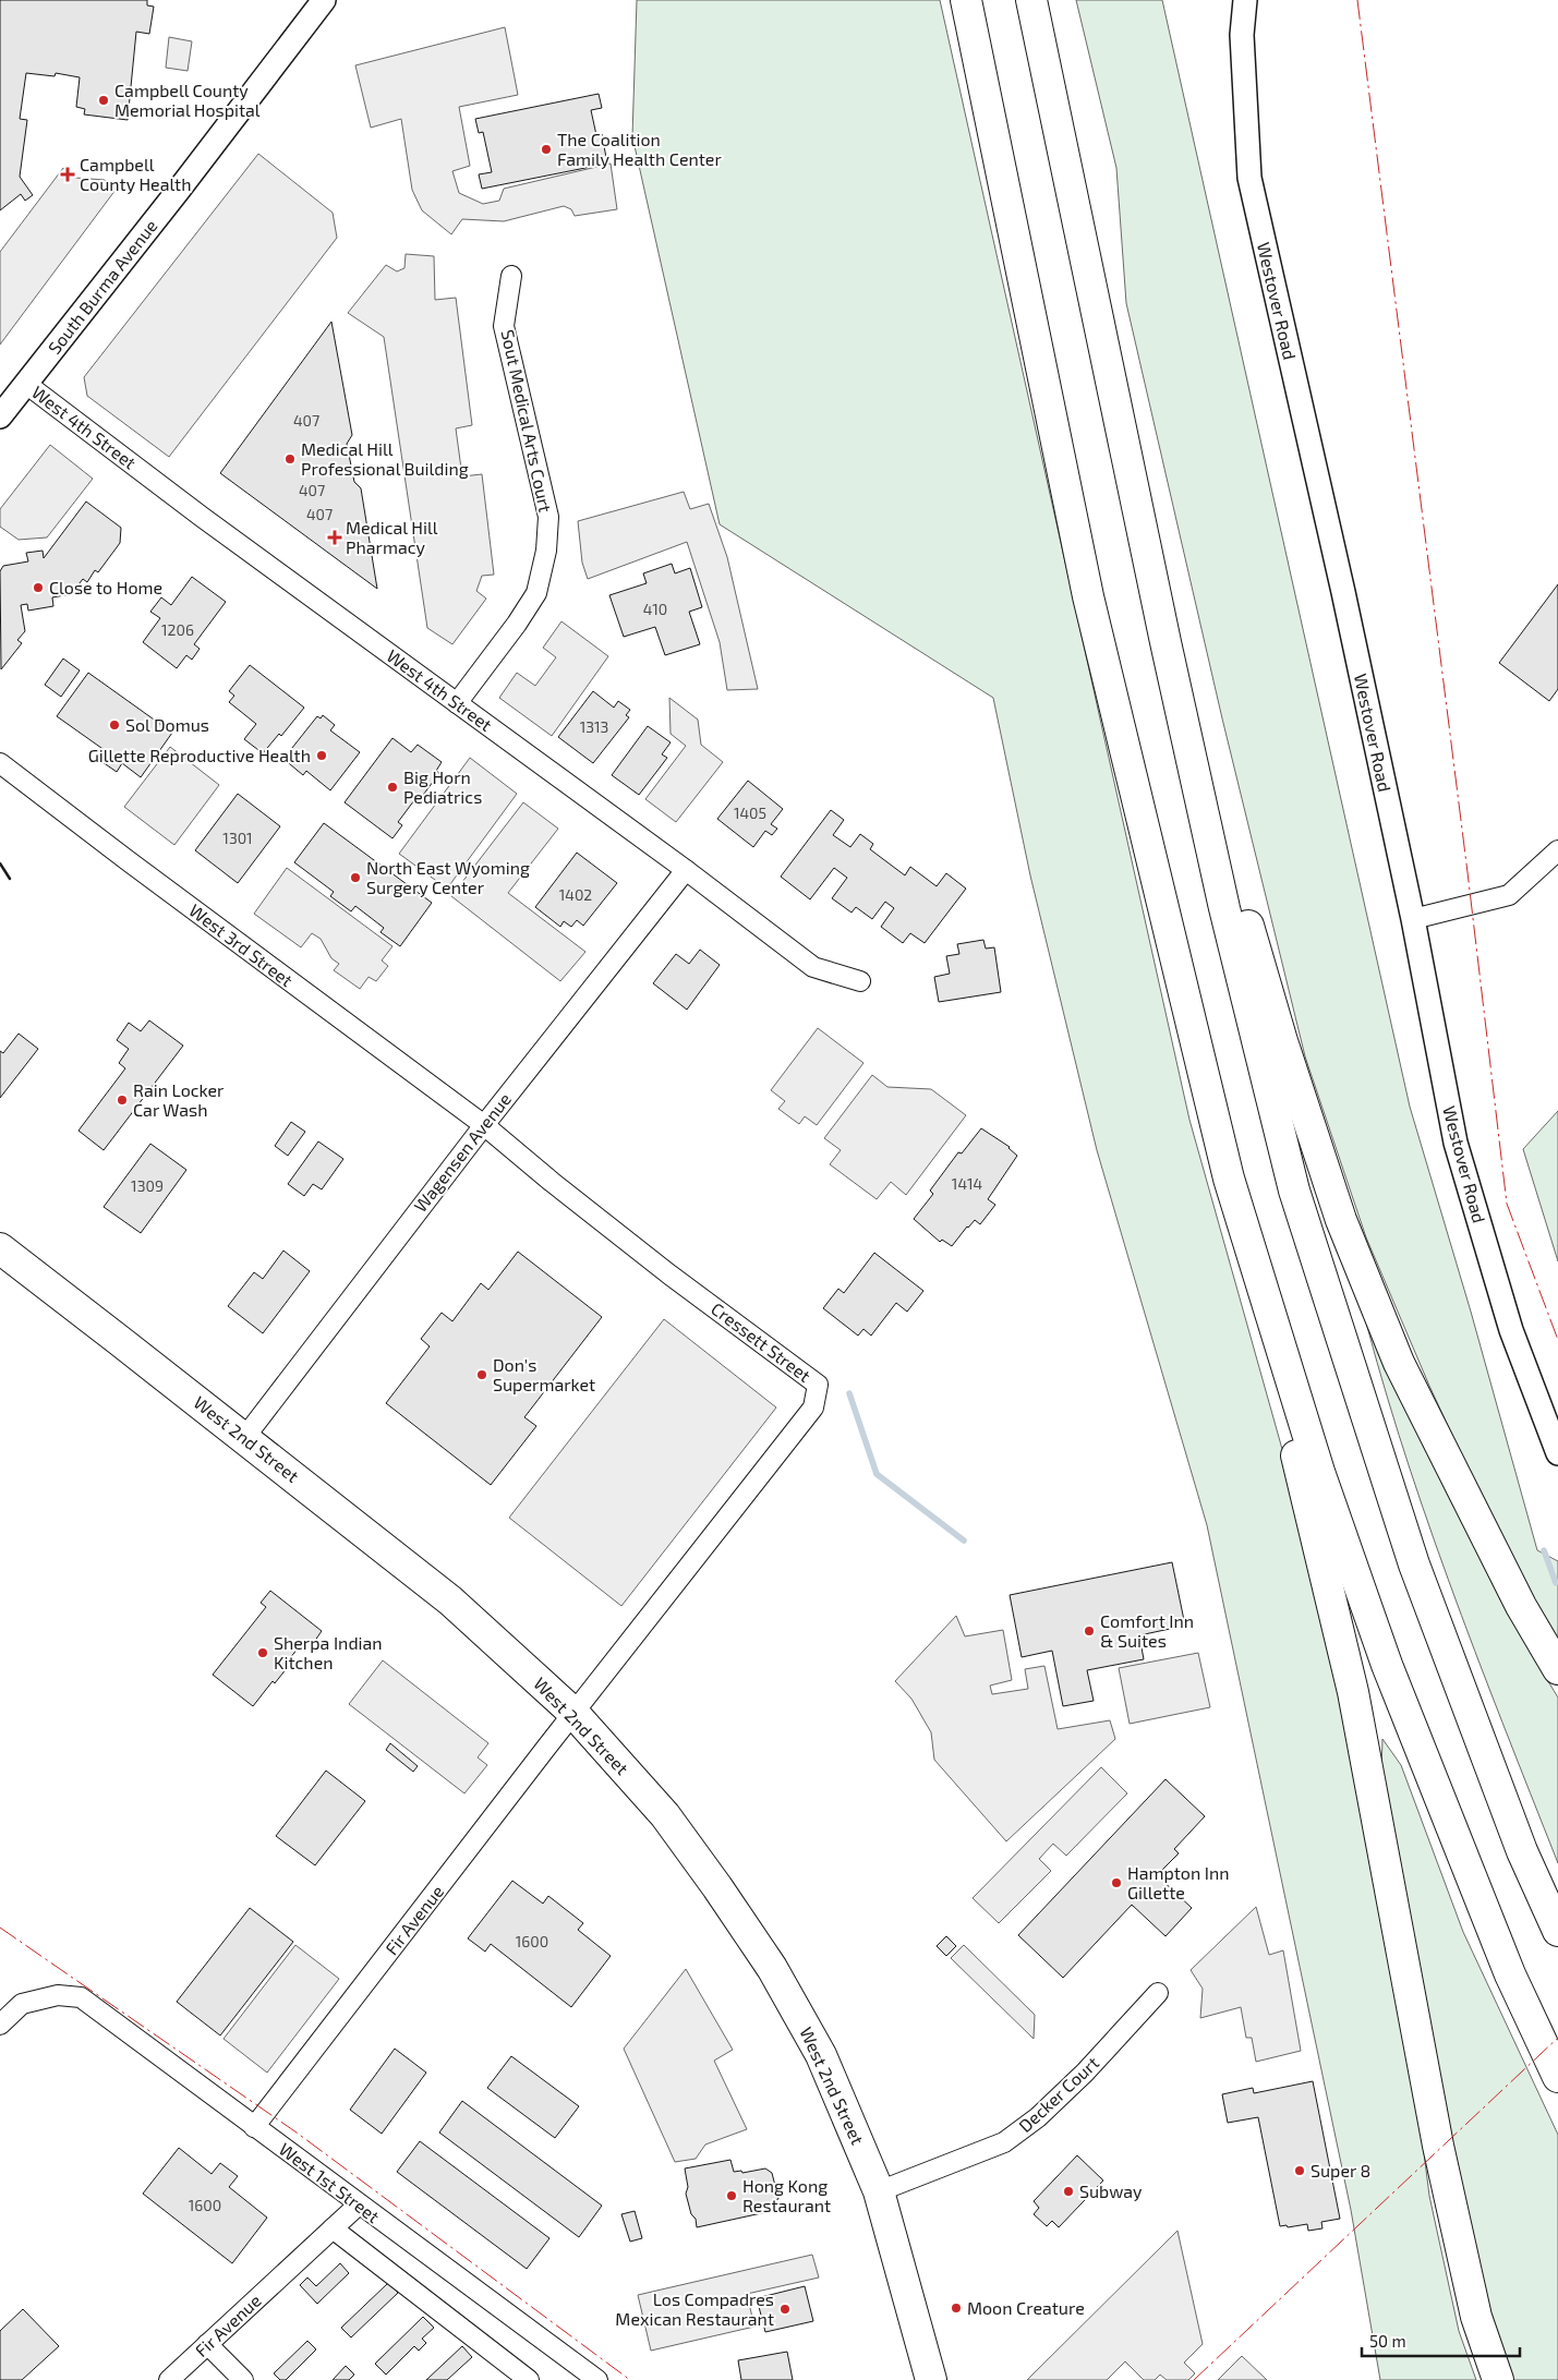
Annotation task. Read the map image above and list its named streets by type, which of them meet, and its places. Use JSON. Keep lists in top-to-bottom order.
{
  "streets": {
    "main road": ["West 2nd Street"],
    "street": [
      "South Burma Avenue",
      "Westover Road",
      "Sout Medical Arts Court",
      "West 4th Street",
      "West 3rd Street",
      "Wagensen Avenue",
      "Cressett Street",
      "Fir Avenue",
      "Decker Court",
      "West 1st Street"
    ]
  },
  "crossings": [
    ["South Burma Avenue", "West 4th Street"],
    ["Sout Medical Arts Court", "West 4th Street"],
    ["West 4th Street", "Wagensen Avenue"],
    ["West 3rd Street", "Wagensen Avenue"],
    ["West 3rd Street", "Cressett Street"],
    ["Wagensen Avenue", "Cressett Street"],
    ["Wagensen Avenue", "West 2nd Street"],
    ["Cressett Street", "West 2nd Street"],
    ["Cressett Street", "Fir Avenue"],
    ["West 2nd Street", "Fir Avenue"],
    ["West 2nd Street", "Decker Court"],
    ["Fir Avenue", "West 1st Street"]
  ],
  "places": {
    "other": [
      "Campbell County Memorial Hospital",
      "The Coalition Family Health Center",
      "Medical Hill Professional Building",
      "Close to Home",
      "Sol Domus",
      "Gillette Reproductive Health",
      "Big Horn Pediatrics",
      "North East Wyoming Surgery Center",
      "Rain Locker Car Wash",
      "Don's Supermarket",
      "Comfort Inn & Suites",
      "Sherpa Indian Kitchen",
      "Hampton Inn Gillette",
      "Super 8",
      "Subway",
      "Hong Kong Restaurant",
      "Moon Creature",
      "Los Compadres Mexican Restaurant"
    ],
    "health": ["Campbell County Health", "Medical Hill Pharmacy"]
  },
  "house_numbers": [
    "407",
    "407",
    "407",
    "410",
    "1206",
    "1313",
    "1405",
    "1301",
    "1402",
    "1414",
    "1309",
    "1600",
    "1600"
  ],
  "scale_bar": "50 m"
}
